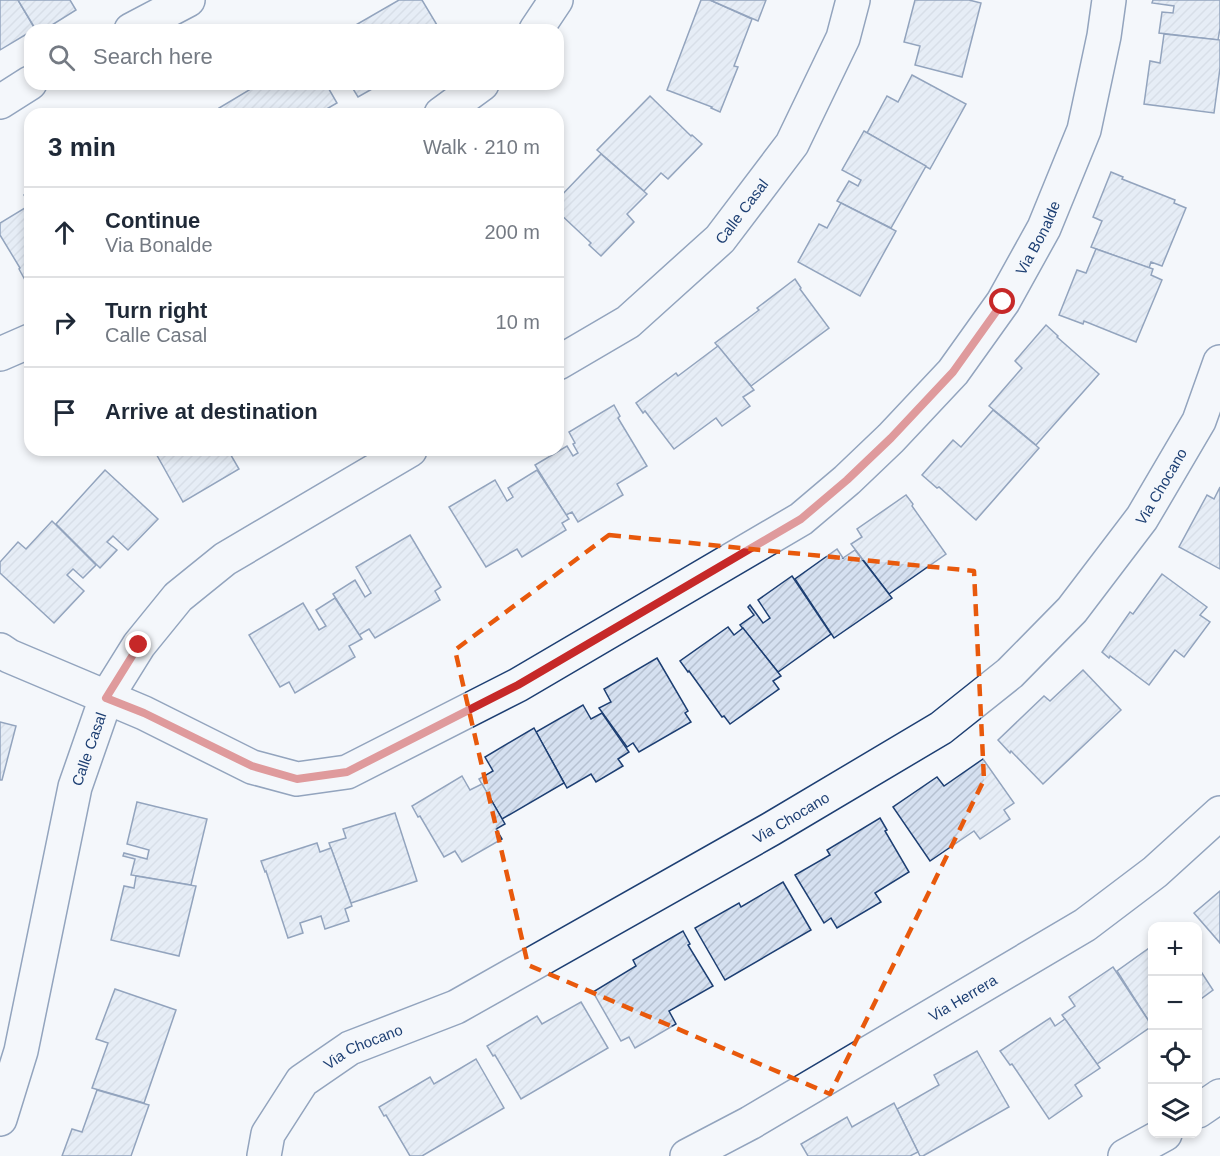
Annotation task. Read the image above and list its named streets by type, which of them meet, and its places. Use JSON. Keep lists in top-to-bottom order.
{
  "streets": {
    "street": [
      "Calle Casal",
      "Via Bonalde",
      "Via Chocano",
      "Via Herrera"
    ]
  },
  "crossings": [
    ["Calle Casal", "Via Bonalde"]
  ],
  "page": {
    "search": "Search here",
    "heading": ["3 min", "Walk · 210 m"],
    "list": [
      ["Continue", "Via Bonalde", "200 m"],
      ["Turn right", "Calle Casal", "10 m"],
      "Arrive at destination"
    ],
    "map_buttons": ["+", "−"]
  }
}
